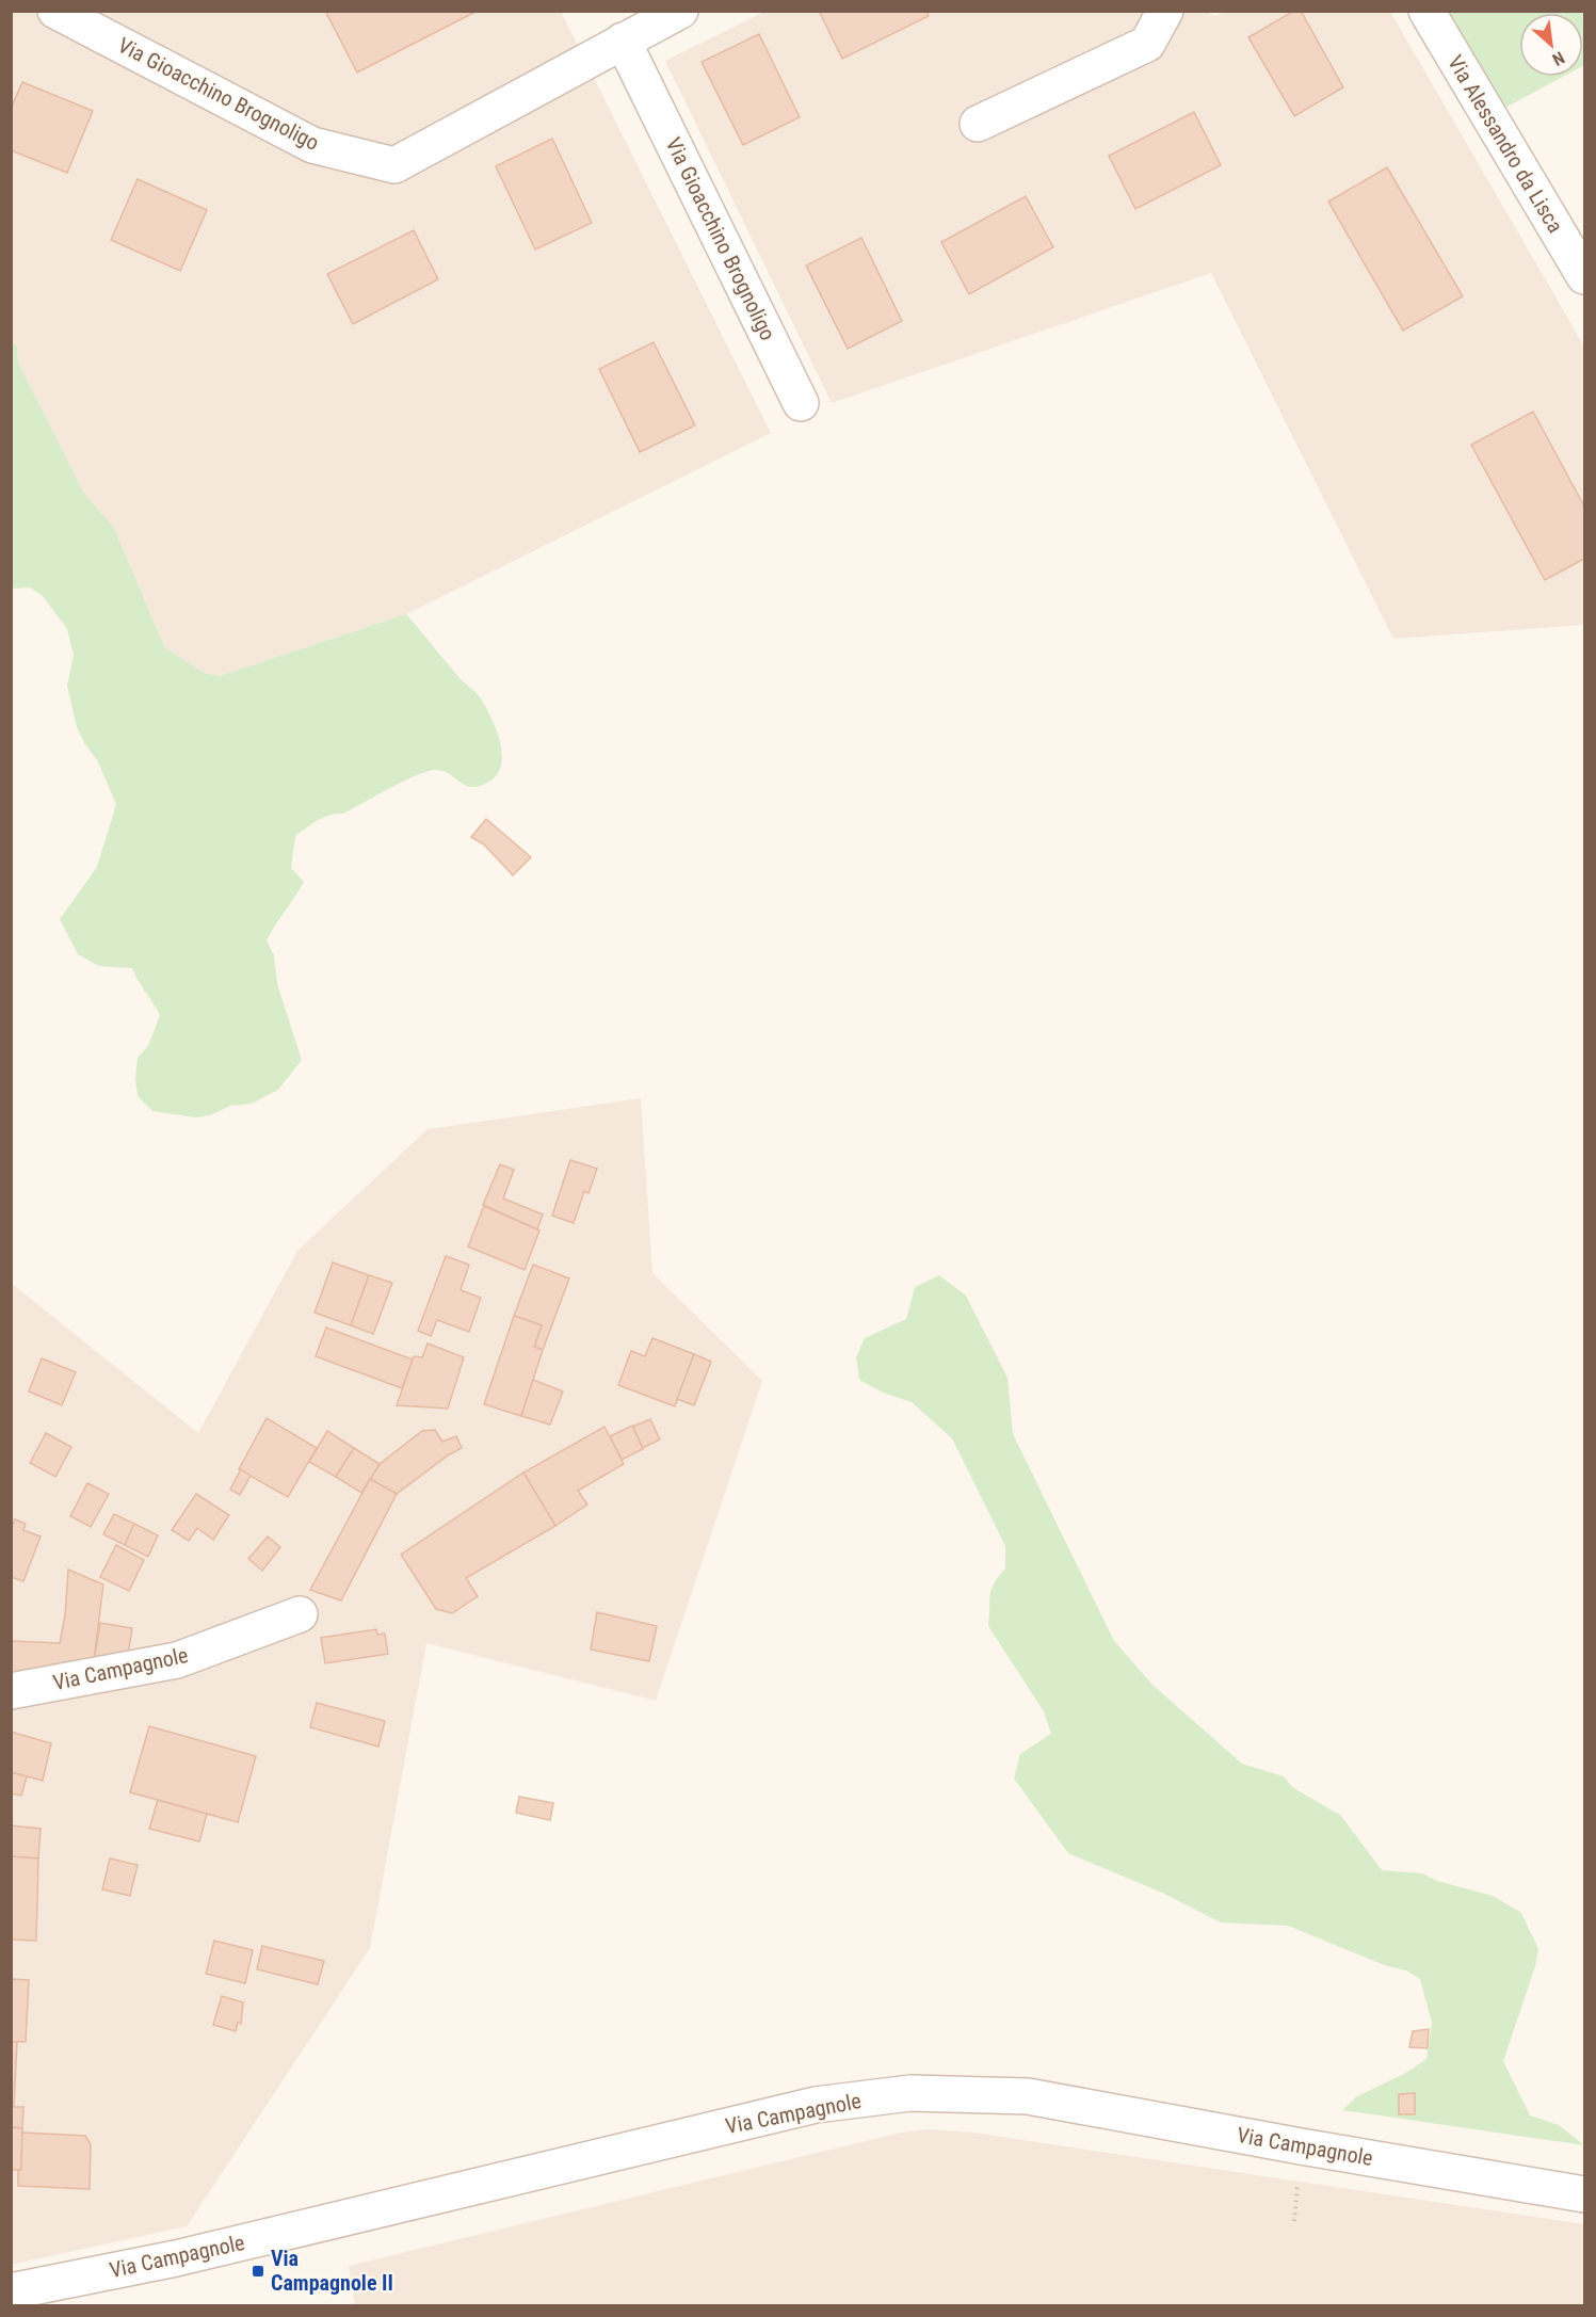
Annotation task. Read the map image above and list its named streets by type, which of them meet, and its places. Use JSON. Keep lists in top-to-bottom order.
{
  "streets": {
    "street": ["Via Gioacchino Brognoligo", "Via Alessandro da Lisca", "Via Campagnole"]
  },
  "places": {
    "transit": ["Via Campagnole II"]
  },
  "north": "bottom right"
}
